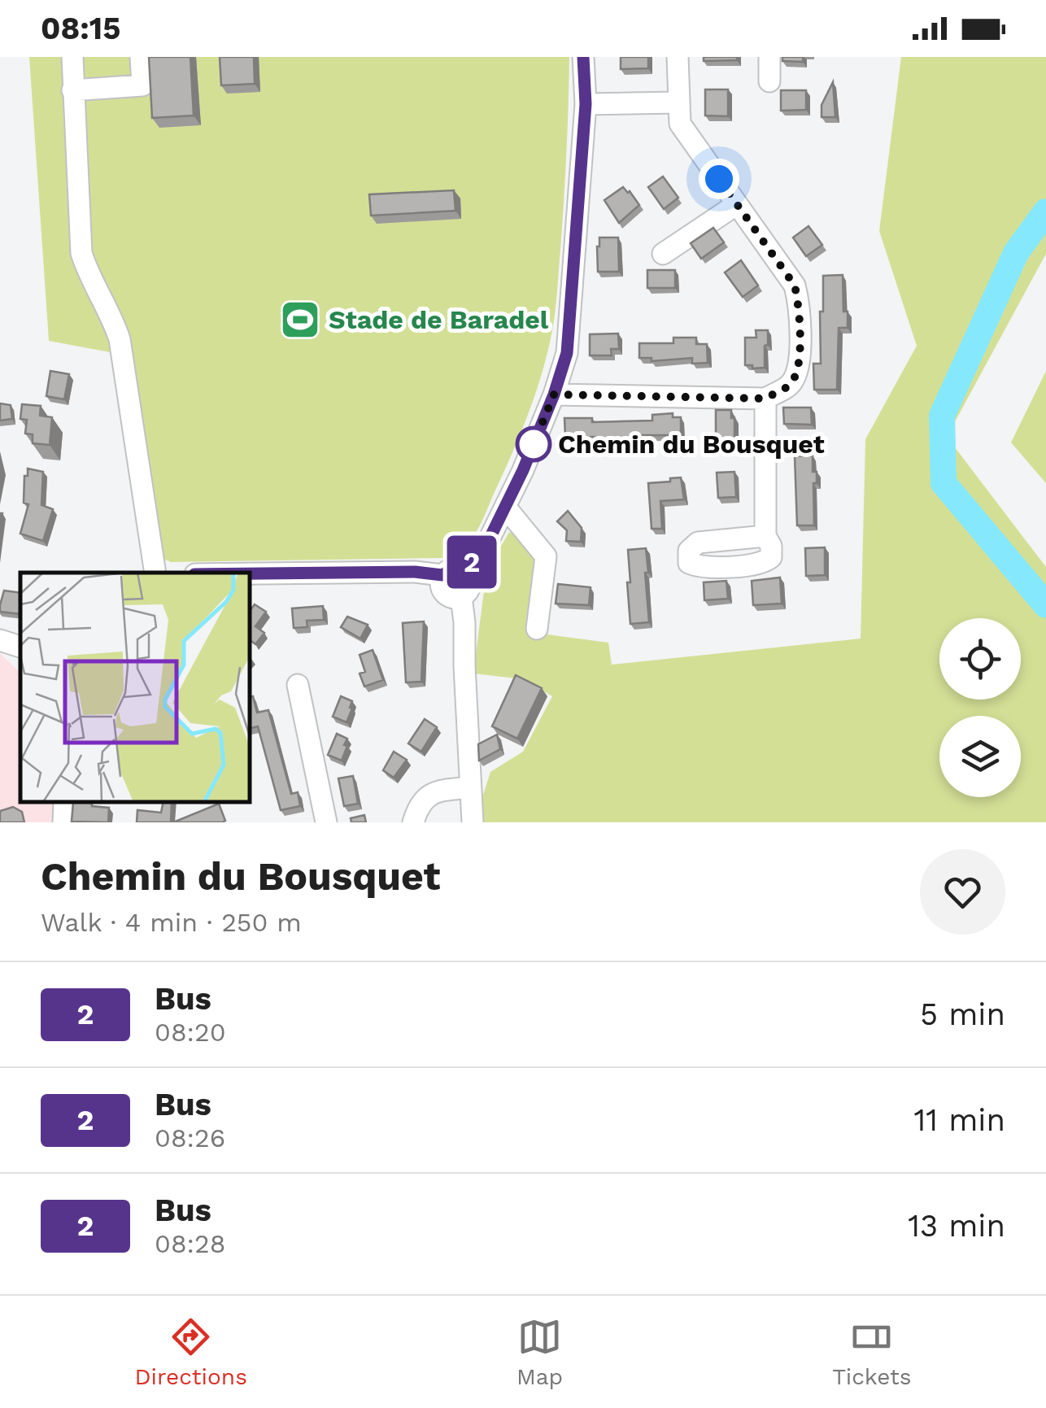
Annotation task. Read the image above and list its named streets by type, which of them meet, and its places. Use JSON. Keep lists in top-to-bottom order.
{
  "places": {
    "sports": ["Stade de Baradel"],
    "other": ["Chemin du Bousquet"]
  },
  "lines": ["bus line 2"],
  "page": {
    "status": "08:15",
    "on_map": "2",
    "heading": ["Chemin du Bousquet", "Walk · 4 min · 250 m"],
    "list": [
      {
        "mark": "2",
        "name": "Bus",
        "note": "08:20",
        "value": "5 min"
      },
      {
        "mark": "2",
        "name": "Bus",
        "note": "08:26",
        "value": "11 min"
      },
      {
        "mark": "2",
        "name": "Bus",
        "note": "08:28",
        "value": "13 min"
      }
    ],
    "tabs": ["Directions", "Map", "Tickets"]
  }
}
